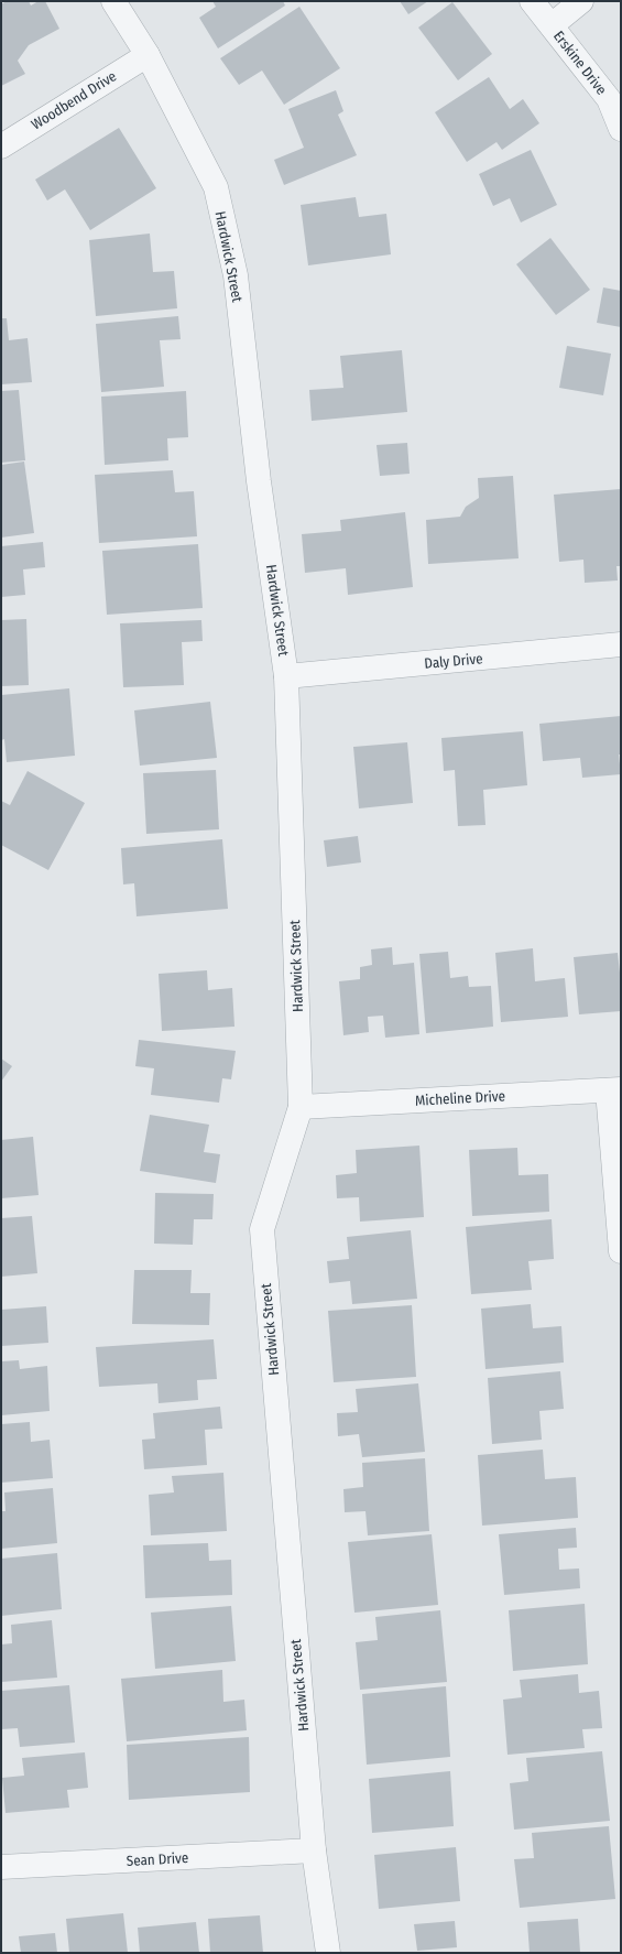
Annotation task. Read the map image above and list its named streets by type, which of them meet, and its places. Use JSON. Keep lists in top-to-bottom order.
{
  "streets": {
    "street": [
      "Erskine Drive",
      "Woodbend Drive",
      "Hardwick Street",
      "Daly Drive",
      "Micheline Drive",
      "Sean Drive"
    ]
  },
  "crossings": [
    ["Woodbend Drive", "Hardwick Street"],
    ["Hardwick Street", "Daly Drive"],
    ["Hardwick Street", "Micheline Drive"],
    ["Hardwick Street", "Sean Drive"]
  ]
}
